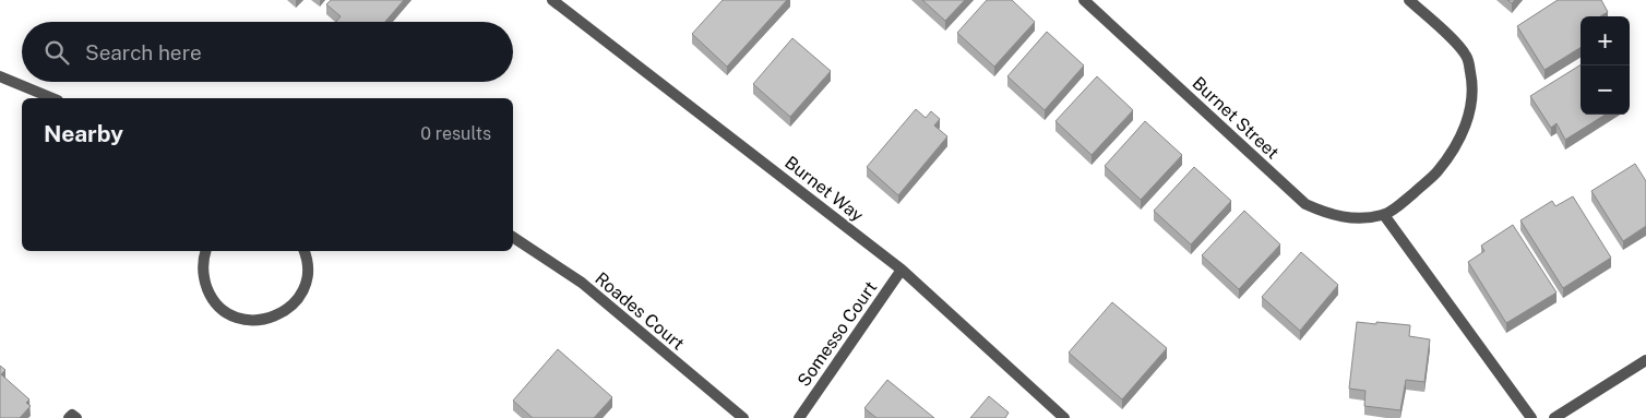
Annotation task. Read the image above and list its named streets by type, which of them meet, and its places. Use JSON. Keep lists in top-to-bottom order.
{
  "streets": {
    "street": [
      "Burnet Street",
      "Burnet Way",
      "Roades Court",
      "Somesso Court"
    ]
  },
  "crossings": [
    ["Burnet Way", "Somesso Court"]
  ],
  "page": {
    "map_buttons": ["+", "−"],
    "search": "Search here",
    "heading": ["Nearby", "0 results"]
  }
}
